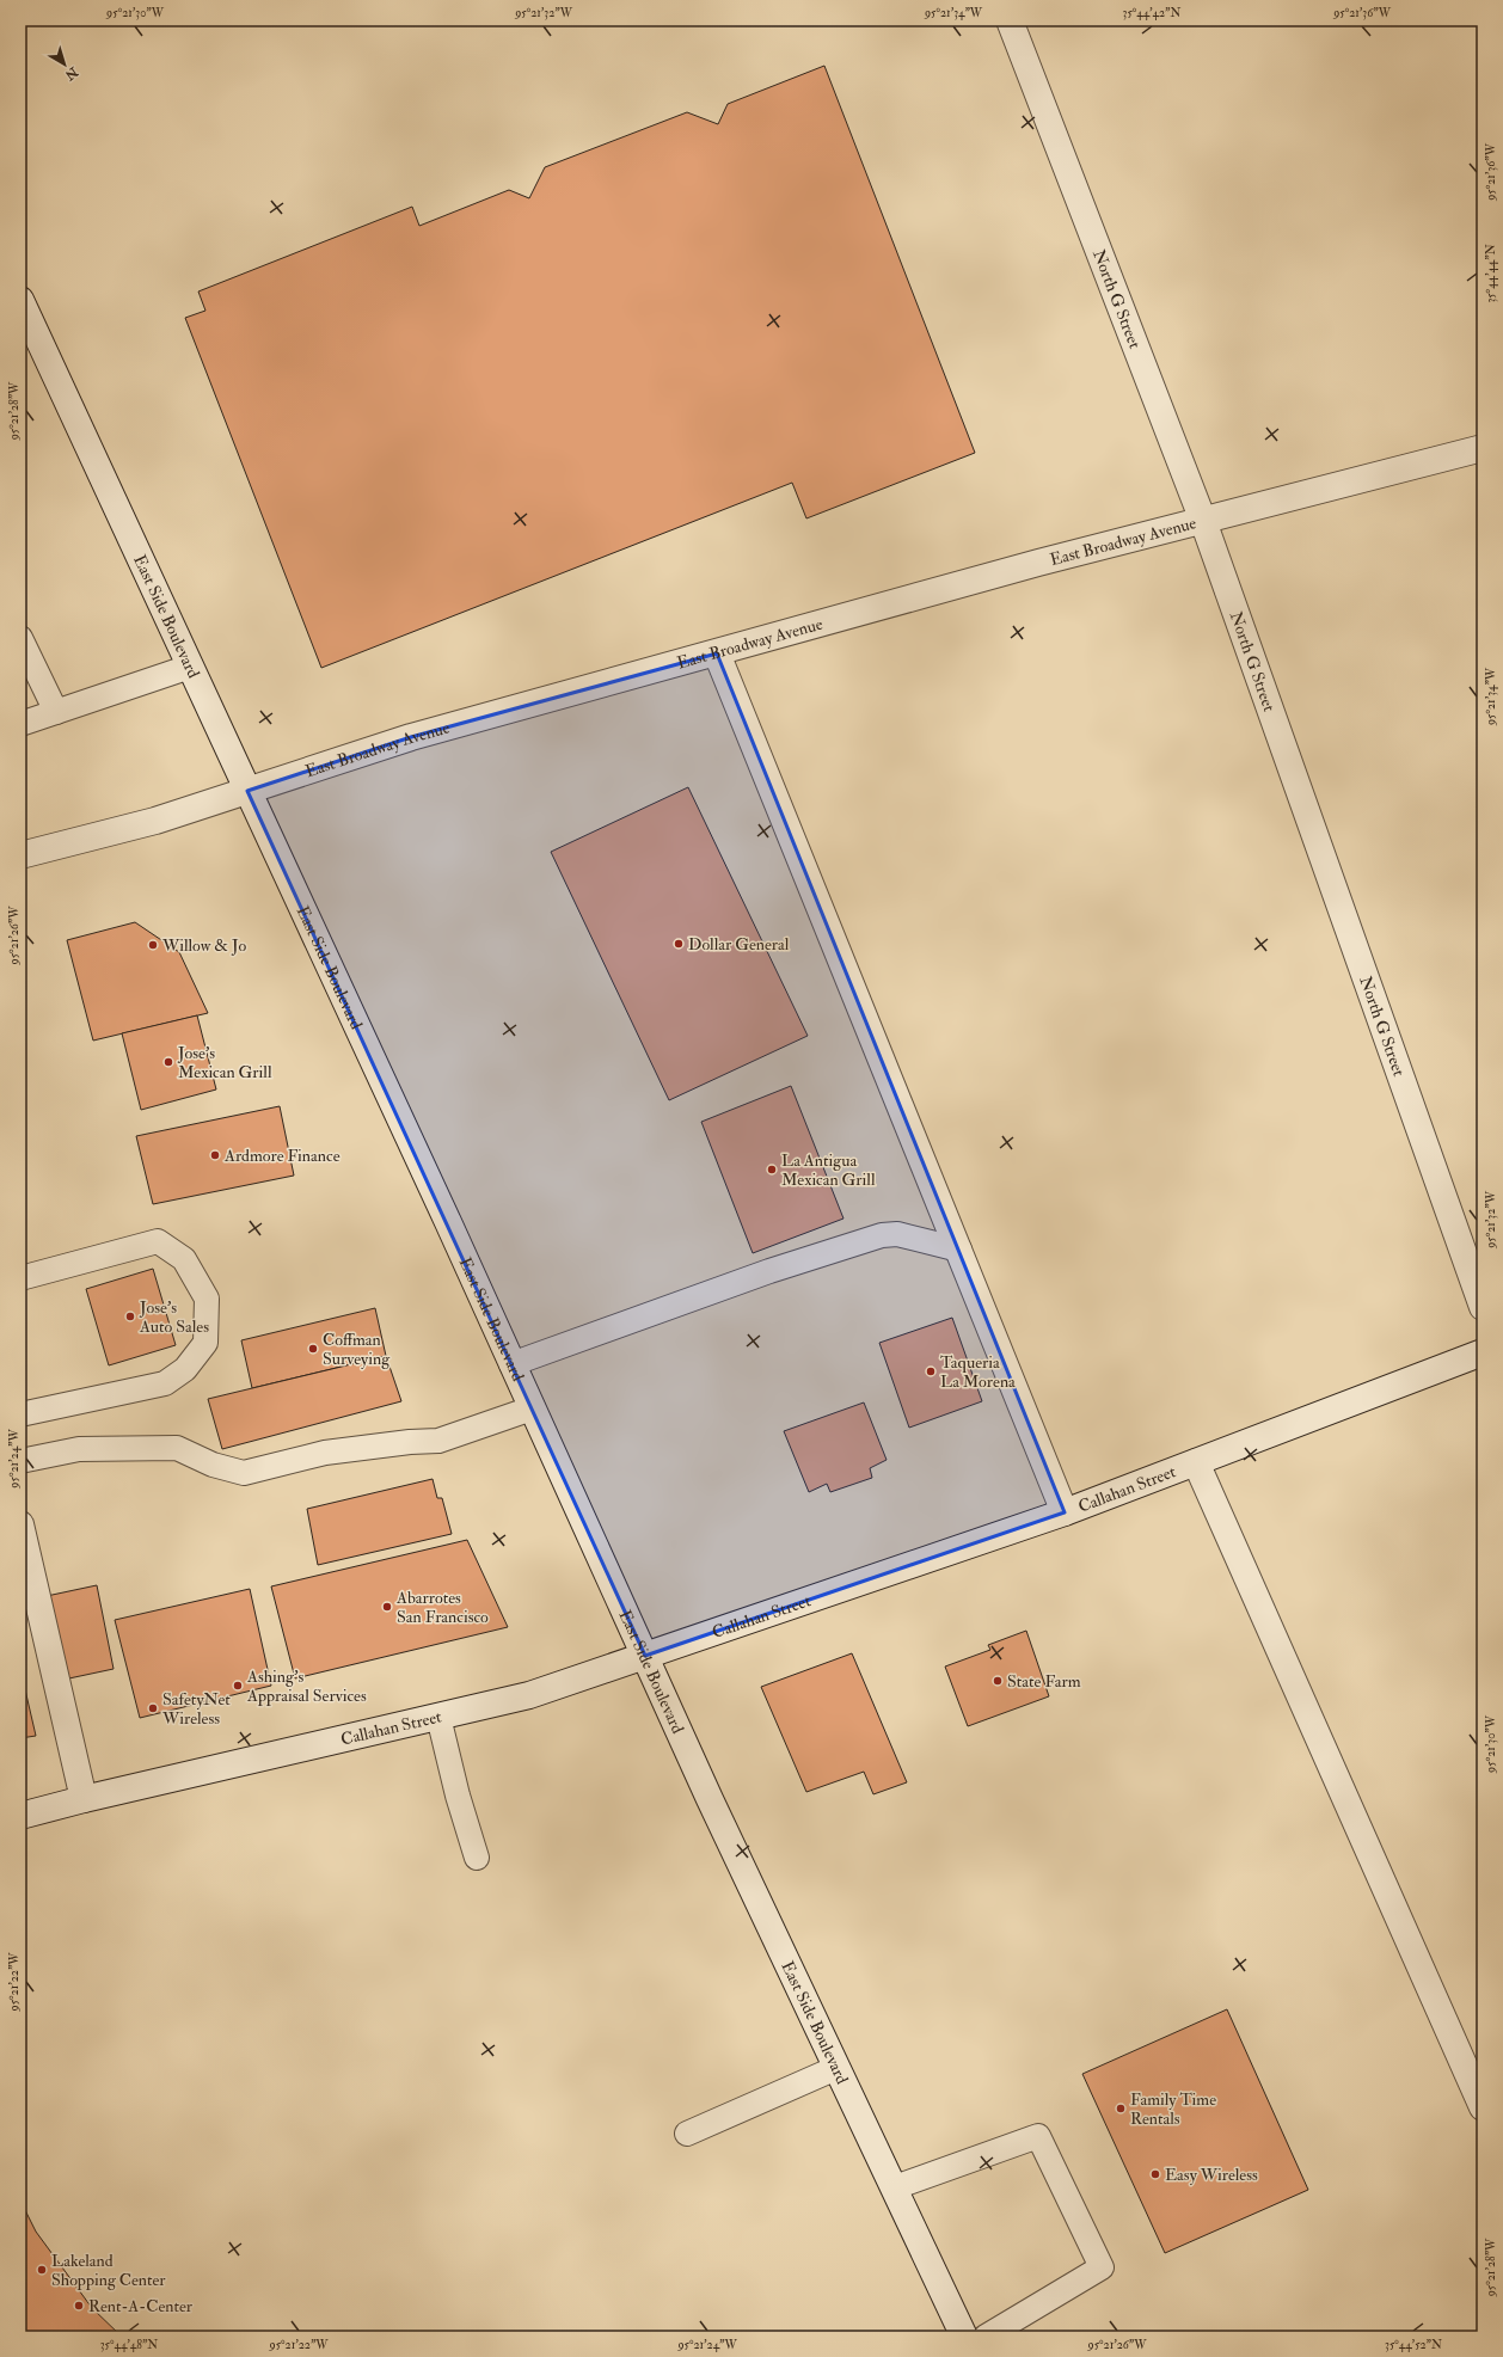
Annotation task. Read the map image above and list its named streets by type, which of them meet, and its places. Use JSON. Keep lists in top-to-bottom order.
{
  "streets": {
    "street": [
      "North G Street",
      "East Broadway Avenue",
      "East Side Boulevard",
      "Callahan Street"
    ]
  },
  "crossings": [
    ["North G Street", "East Broadway Avenue"],
    ["East Broadway Avenue", "East Side Boulevard"],
    ["East Side Boulevard", "Callahan Street"]
  ],
  "places": [
    "Dollar General",
    "Willow & Jo",
    "Jose's Mexican Grill",
    "Ardmore Finance",
    "La Antigua Mexican Grill",
    "Jose's Auto Sales",
    "Coffman Surveying",
    "Taqueria La Morena",
    "Abarrotes San Francisco",
    "State Farm",
    "Ashing's Appraisal Services",
    "SafetyNet Wireless",
    "Family Time Rentals",
    "Easy Wireless",
    "Lakeland Shopping Center",
    "Rent-A-Center"
  ],
  "north": "bottom right",
  "coordinates": [
    "95°21'30\"W",
    "95°21'32\"W",
    "95°21'34\"W",
    "35°44'42\"N",
    "95°21'36\"W",
    "35°44'44\"N",
    "95°21'28\"W",
    "95°21'26\"W",
    "95°21'24\"W",
    "95°21'22\"W",
    "35°44'48\"N",
    "35°44'52\"N"
  ]
}
